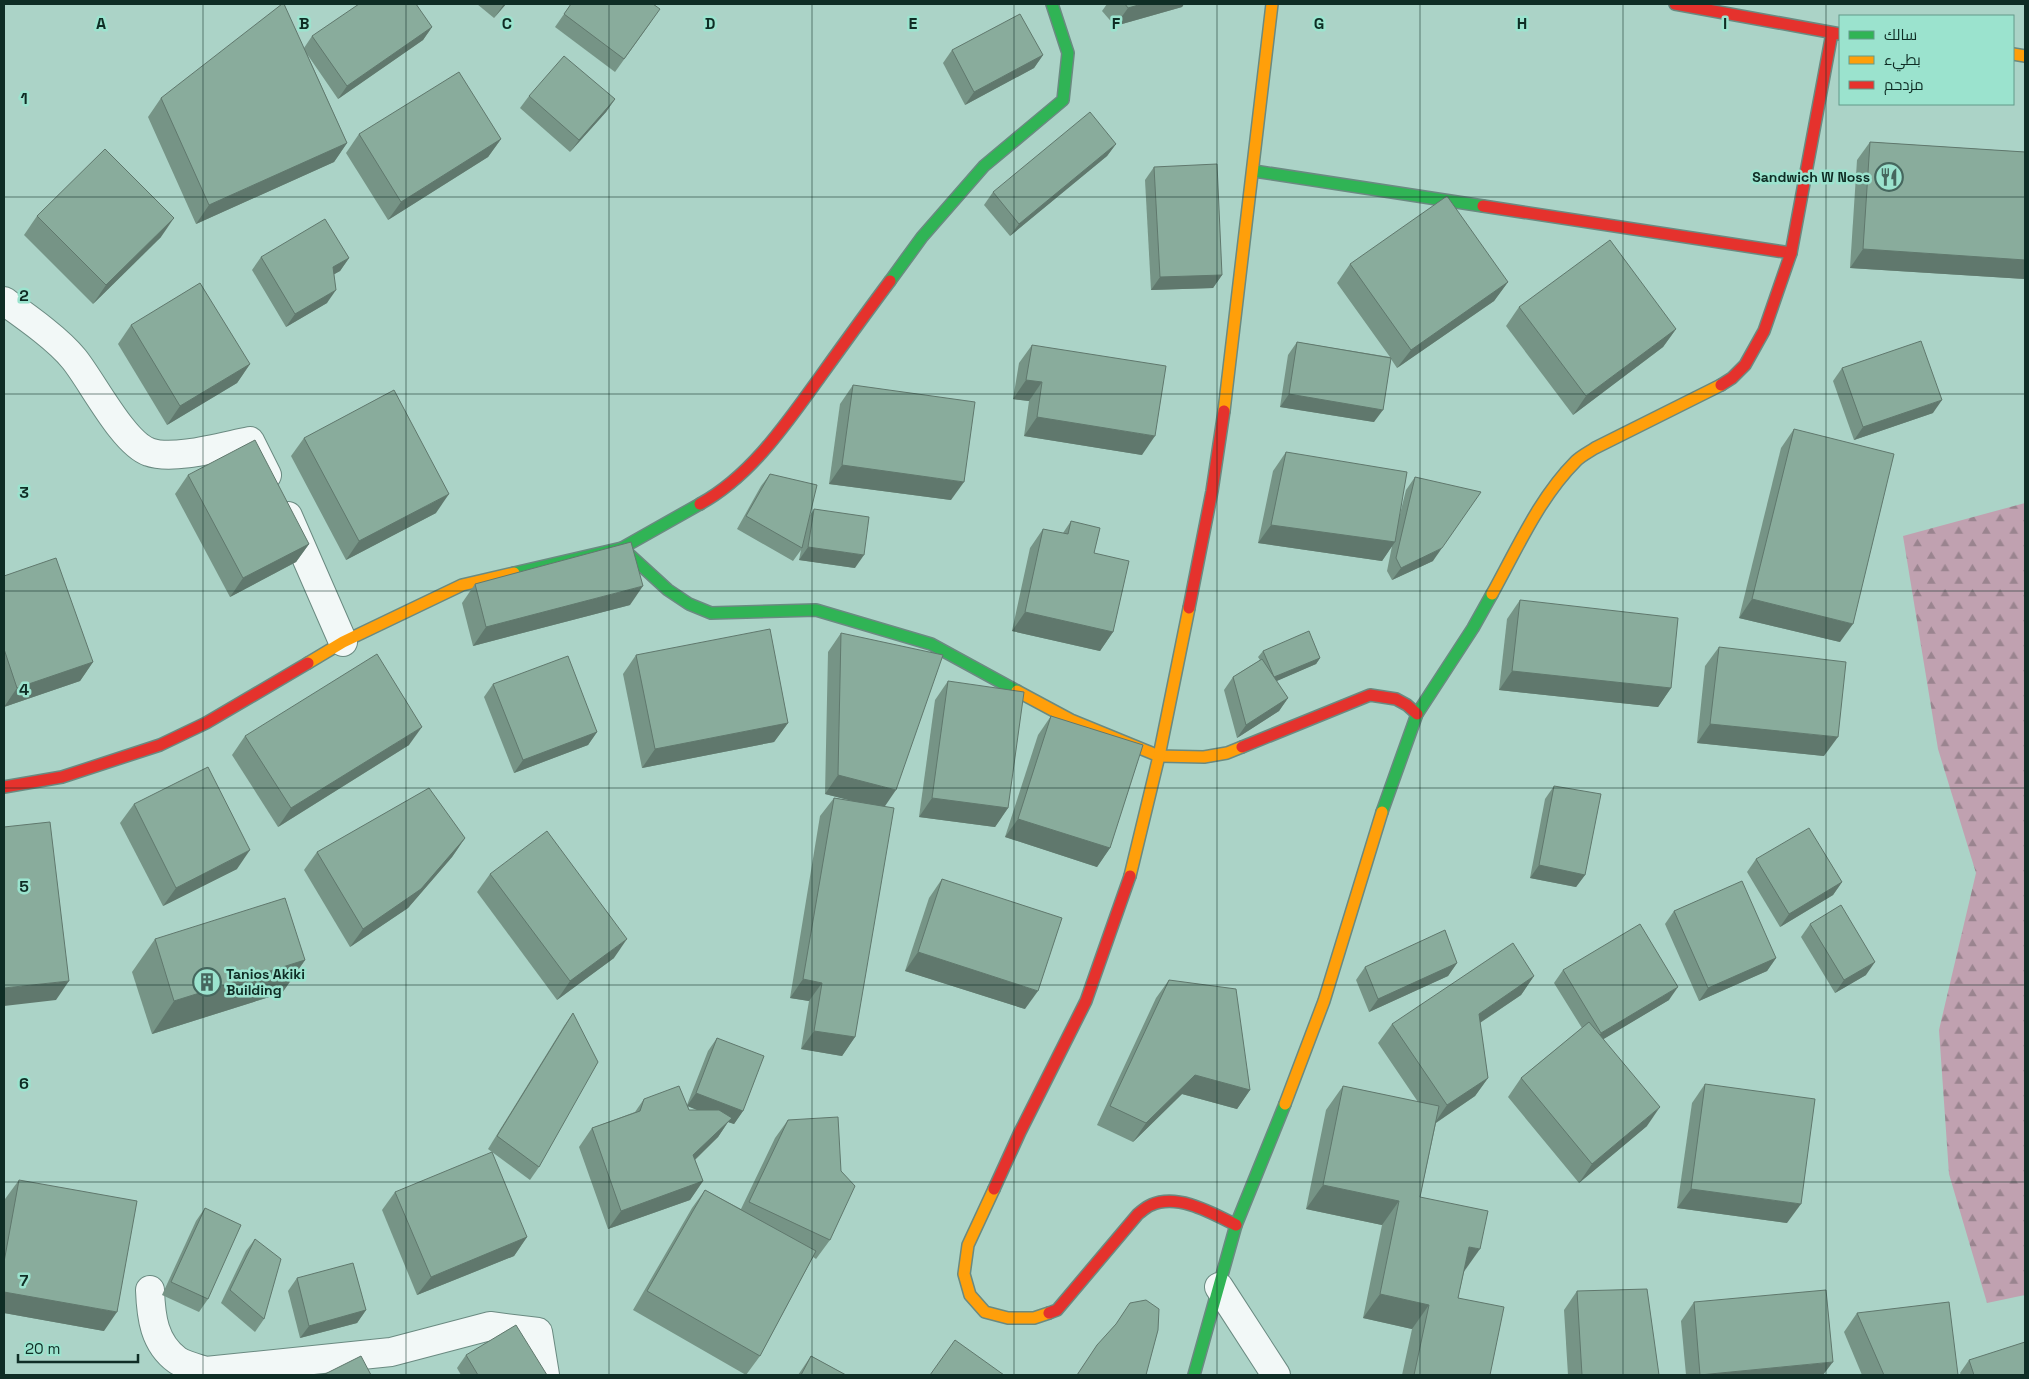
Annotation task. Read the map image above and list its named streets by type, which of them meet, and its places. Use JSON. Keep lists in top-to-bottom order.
{
  "places": {
    "restaurant": ["Sandwich W Noss"],
    "building": ["Tanios Akiki Building"]
  },
  "legend": ["سالك", "بطيء", "مزدحم"],
  "scale_bar": "20 m",
  "grid": {
    "columns": [
      "A",
      "B",
      "C",
      "D",
      "E",
      "F",
      "G",
      "H",
      "I"
    ],
    "rows": [
      "1",
      "2",
      "3",
      "4",
      "5",
      "6",
      "7"
    ]
  }
}
